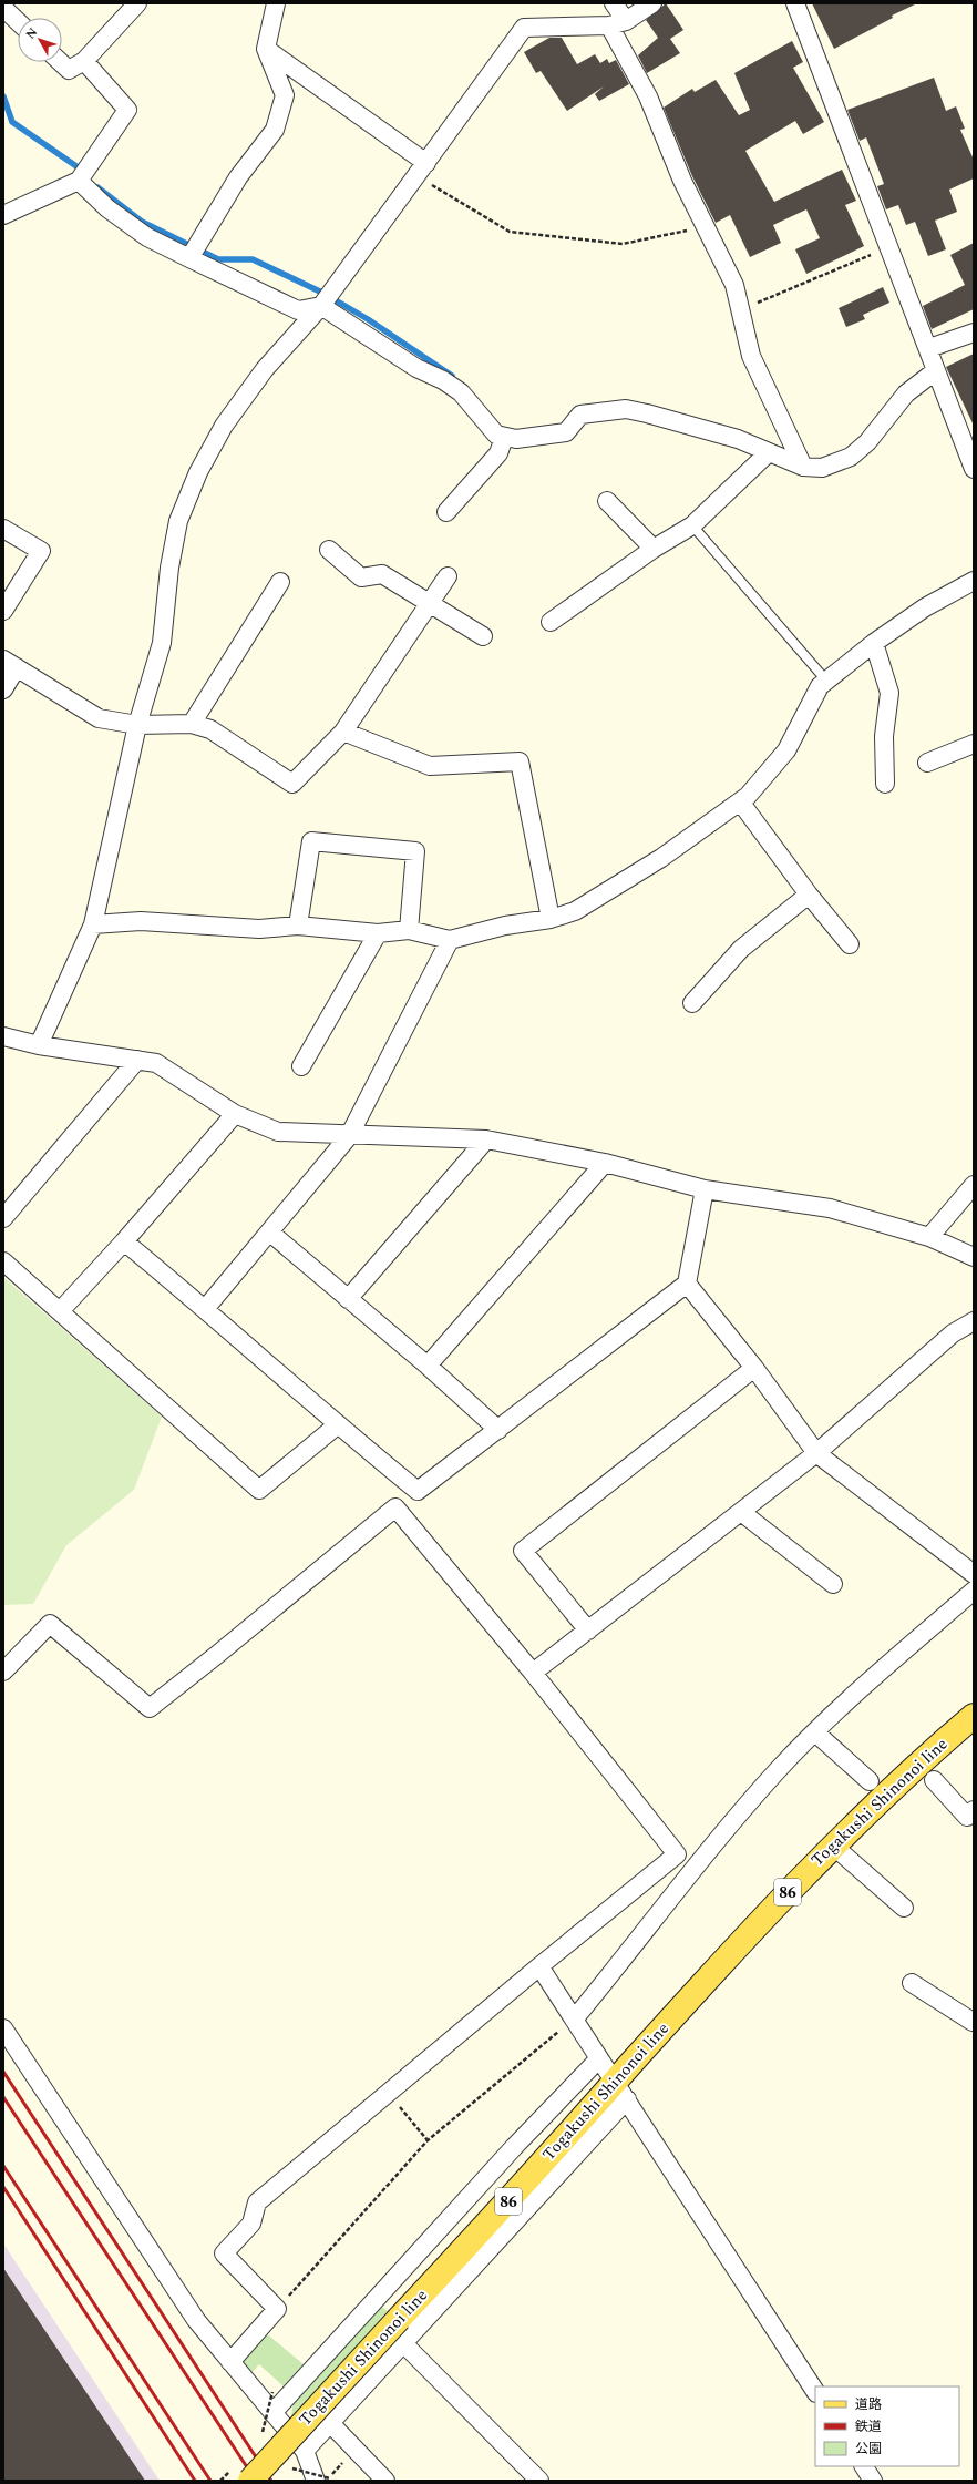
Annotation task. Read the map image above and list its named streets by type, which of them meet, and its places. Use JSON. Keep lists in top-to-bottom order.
{
  "streets": {
    "main road": ["Togakushi Shinonoi line", "86"]
  },
  "legend": ["道路", "鉄道", "公園"],
  "north": "top left"
}
